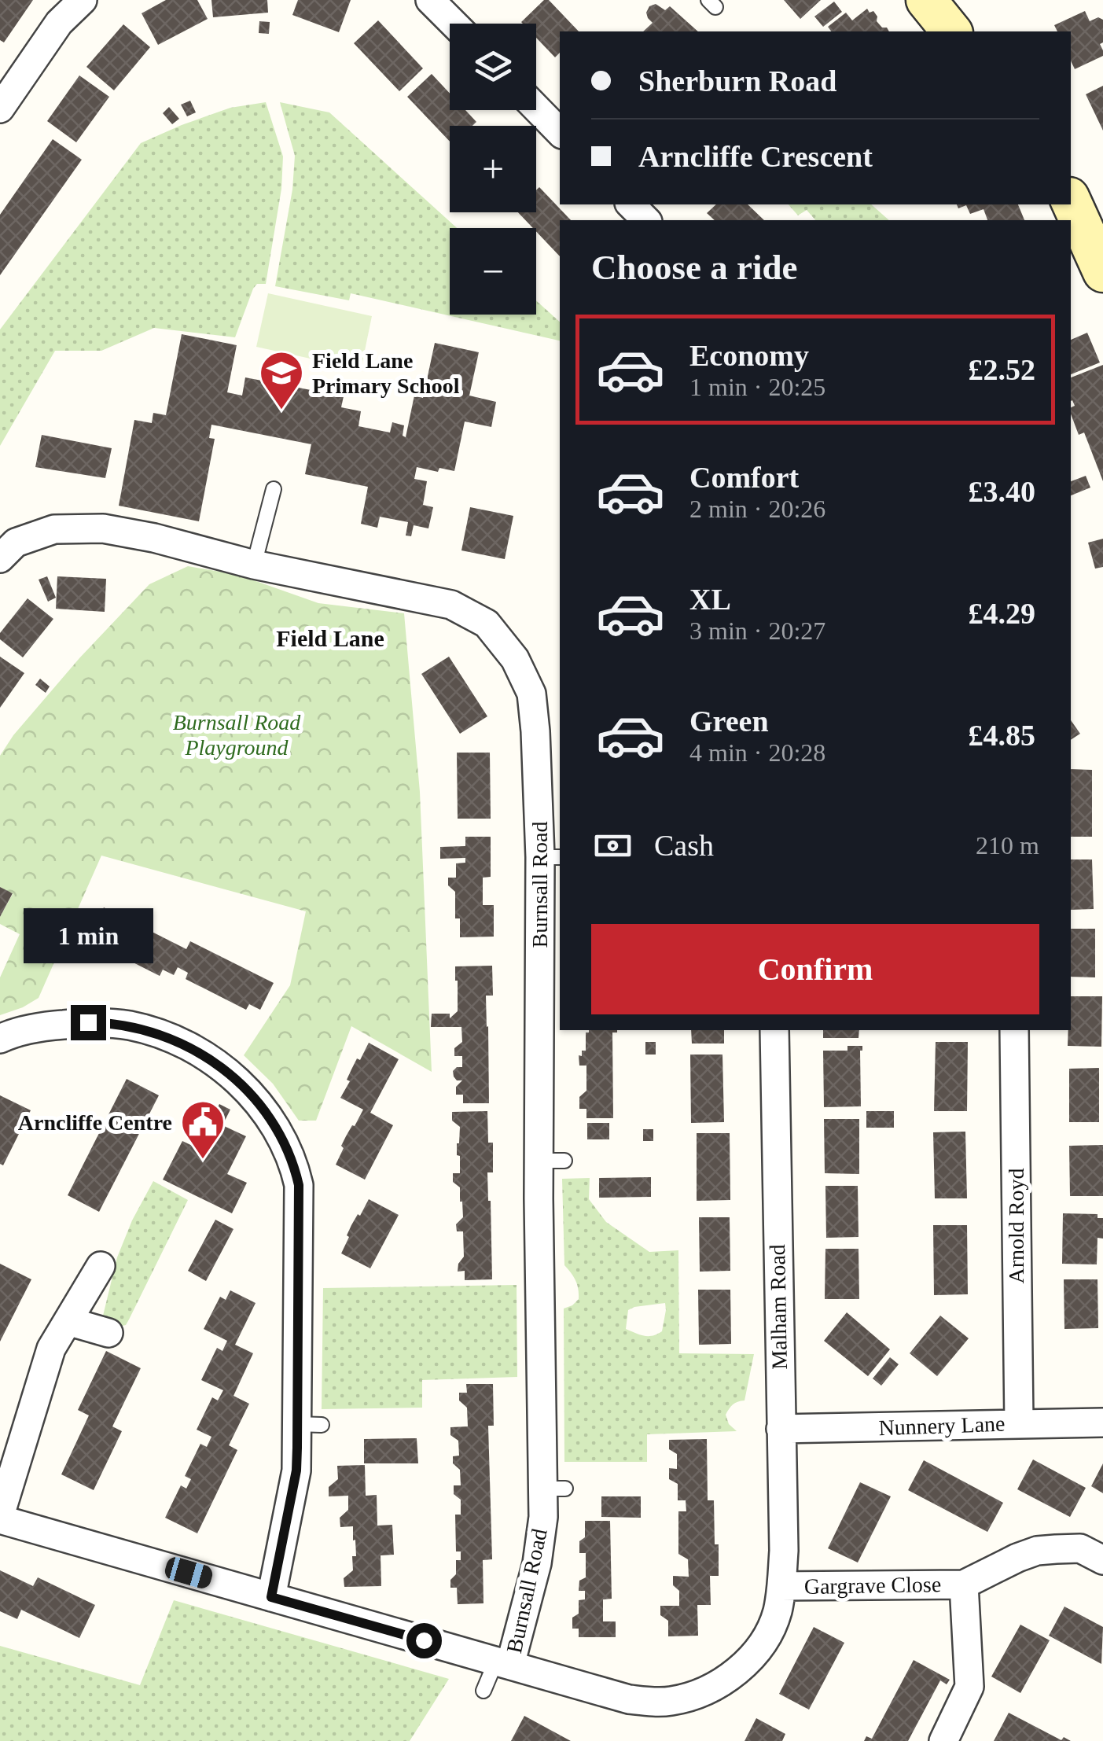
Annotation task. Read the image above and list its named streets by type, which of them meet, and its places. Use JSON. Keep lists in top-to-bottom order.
{
  "streets": {
    "street": [
      "Burnsall Road",
      "Arnold Royd",
      "Malham Road",
      "Nunnery Lane",
      "Gargrave Close"
    ]
  },
  "crossings": [
    ["Burnsall Road", "Malham Road"],
    ["Arnold Royd", "Nunnery Lane"],
    ["Malham Road", "Nunnery Lane"],
    ["Malham Road", "Gargrave Close"]
  ],
  "districts": ["Field Lane"],
  "parks": ["Burnsall Road Playground"],
  "places": {
    "school or university": ["Field Lane Primary School"],
    "public building": ["Arncliffe Centre"]
  },
  "page": {
    "map_buttons": ["+", "−"],
    "banner": ["Sherburn Road", "Arncliffe Crescent"],
    "heading": "Choose a ride",
    "list": [
      {
        "name": "Economy",
        "note": "1 min · 20:25",
        "value": "£2.52"
      },
      {
        "name": "Comfort",
        "note": "2 min · 20:26",
        "value": "£3.40"
      },
      {
        "name": "XL",
        "note": "3 min · 20:27",
        "value": "£4.29"
      },
      {
        "name": "Green",
        "note": "4 min · 20:28",
        "value": "£4.85"
      }
    ],
    "pay": ["Cash", "210 m"],
    "bubble": "1 min",
    "buttons": "Confirm"
  }
}
